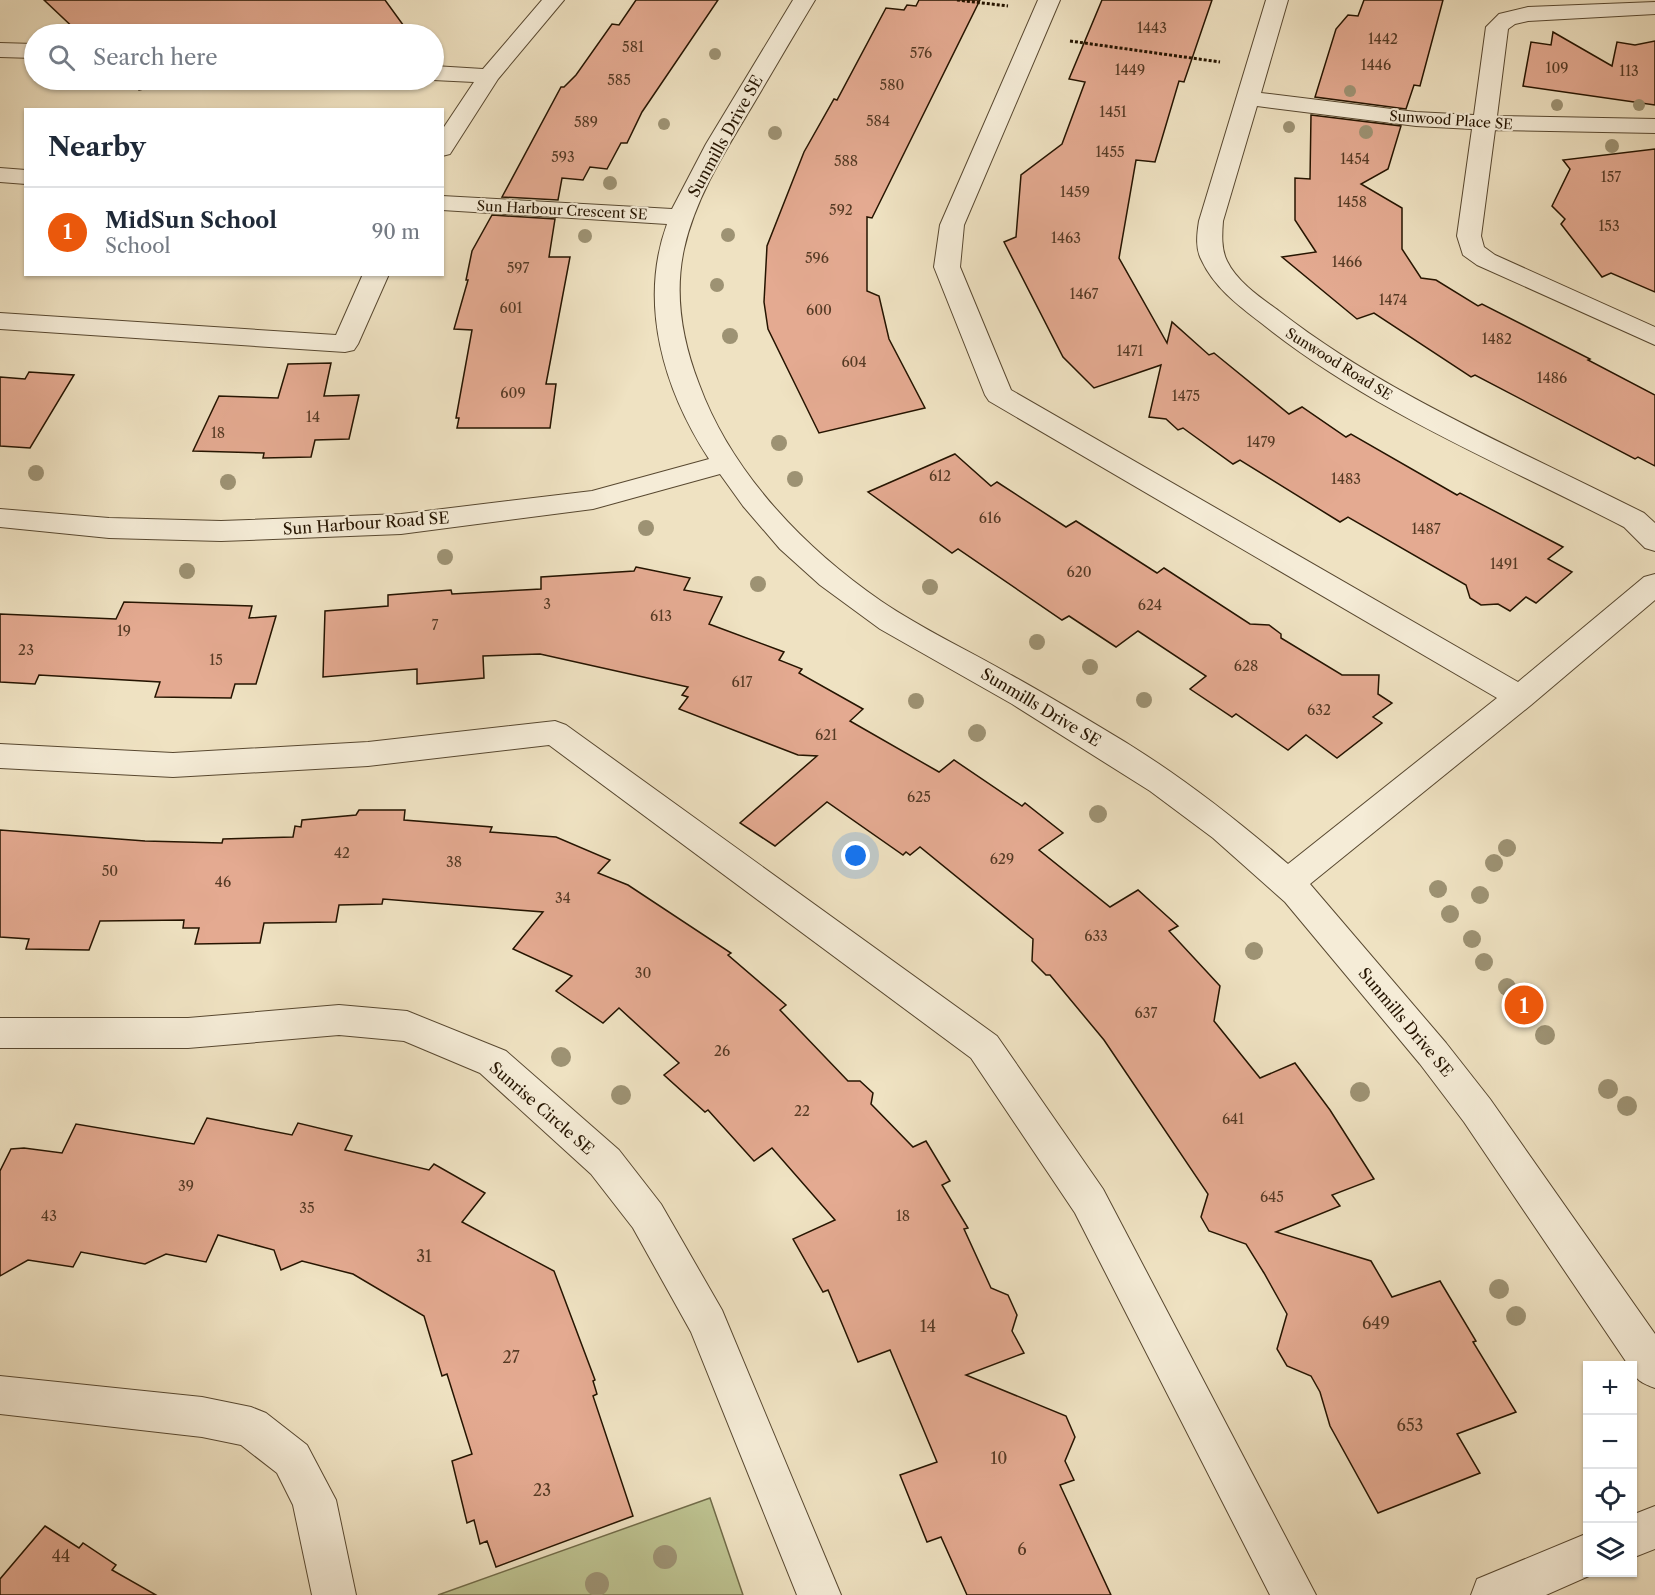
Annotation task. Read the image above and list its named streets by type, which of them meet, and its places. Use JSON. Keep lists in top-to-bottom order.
{
  "streets": {
    "street": [
      "Sunwood Place SE",
      "Sunmills Drive SE",
      "Sun Harbour Crescent SE",
      "Sunwood Road SE",
      "Sun Harbour Road SE",
      "Sunrise Circle SE"
    ]
  },
  "crossings": [
    ["Sunwood Place SE", "Sunwood Road SE"],
    ["Sunmills Drive SE", "Sun Harbour Crescent SE"],
    ["Sunmills Drive SE", "Sun Harbour Road SE"]
  ],
  "house_numbers": [
    "1443",
    "1442",
    "581",
    "576",
    "1446",
    "109",
    "1449",
    "113",
    "585",
    "580",
    "1451",
    "584",
    "589",
    "1455",
    "593",
    "1454",
    "588",
    "157",
    "1459",
    "1458",
    "592",
    "153",
    "1463",
    "596",
    "1466",
    "597",
    "1467",
    "1474",
    "601",
    "600",
    "1482",
    "1471",
    "604",
    "1486",
    "609",
    "1475",
    "14",
    "18",
    "1479",
    "612",
    "1483",
    "616",
    "1487",
    "1491",
    "620",
    "3",
    "624",
    "613",
    "7",
    "19",
    "23",
    "15",
    "628",
    "617",
    "632",
    "621",
    "625",
    "42",
    "629",
    "38",
    "50",
    "46",
    "34",
    "633",
    "30",
    "637",
    "26",
    "22",
    "641",
    "39",
    "645",
    "35",
    "43",
    "18",
    "31",
    "649",
    "14",
    "27",
    "653",
    "10",
    "23",
    "6",
    "44"
  ],
  "page": {
    "search": "Search here",
    "heading": "Nearby",
    "list": [
      {
        "mark": "1",
        "name": "MidSun School",
        "note": "School",
        "value": "90 m"
      }
    ],
    "pins": "1",
    "map_buttons": ["+", "−"]
  }
}
